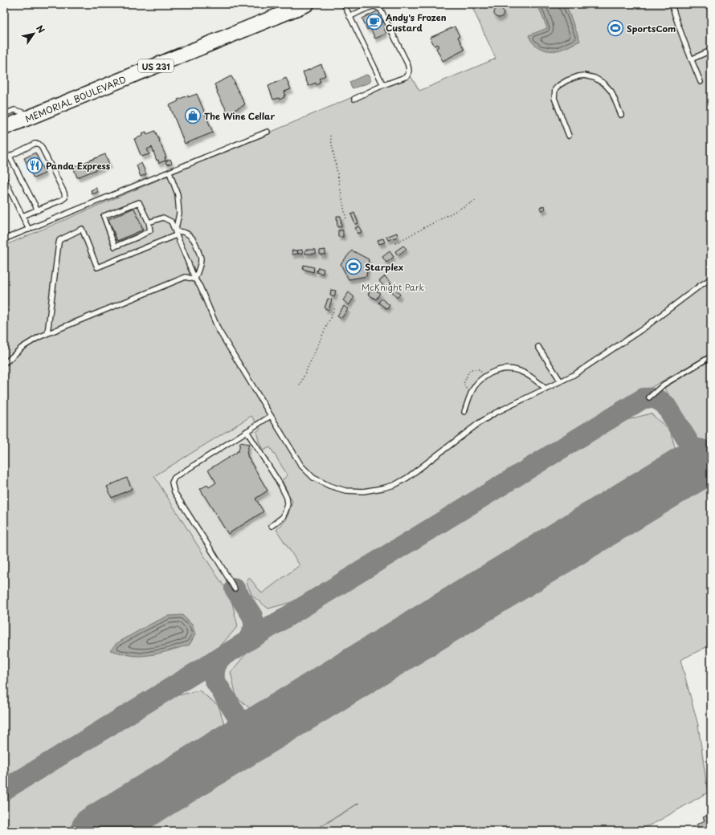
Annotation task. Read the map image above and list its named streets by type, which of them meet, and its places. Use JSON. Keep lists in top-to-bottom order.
{
  "streets": {
    "main road": ["US 231", "MEMORIAL BOULEVARD"]
  },
  "parks": ["McKnight Park"],
  "places": {
    "cafe": ["Andy's Frozen Custard"],
    "sports": ["SportsCom", "Starplex"],
    "shop": ["The Wine Cellar"],
    "restaurant": ["Panda Express"]
  },
  "north": "top right"
}
